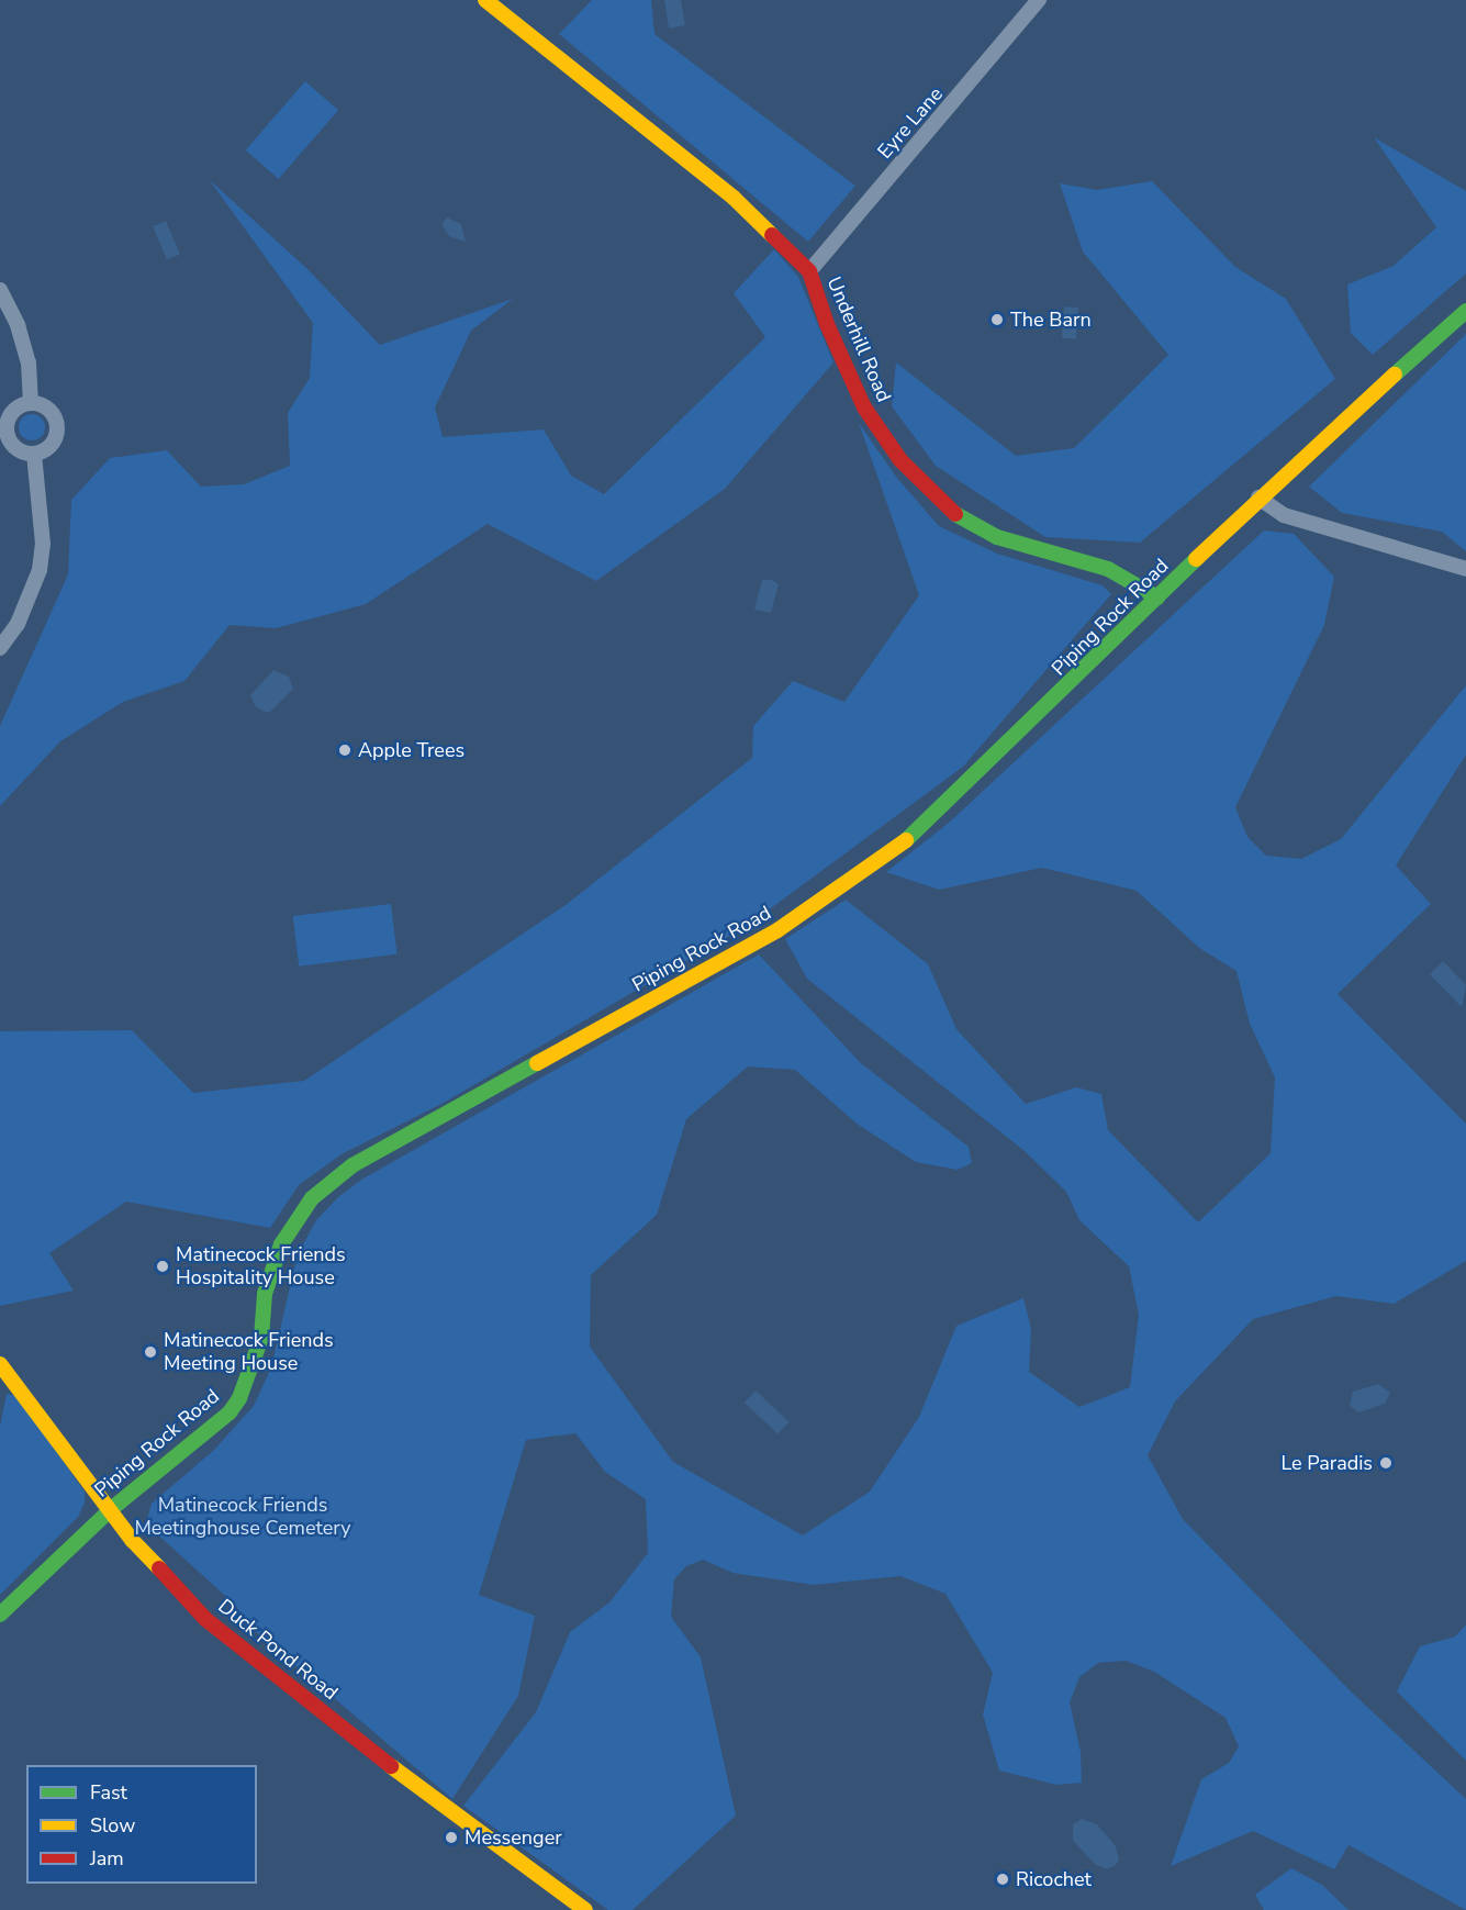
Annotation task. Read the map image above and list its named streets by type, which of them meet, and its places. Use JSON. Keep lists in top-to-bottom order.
{
  "streets": {
    "street": [
      "Eyre Lane",
      "Underhill Road",
      "Piping Rock Road",
      "Duck Pond Road"
    ]
  },
  "crossings": [
    ["Eyre Lane", "Underhill Road"],
    ["Underhill Road", "Piping Rock Road"],
    ["Piping Rock Road", "Duck Pond Road"]
  ],
  "parks": ["Matinecock Friends Meetinghouse Cemetery"],
  "places": [
    "The Barn",
    "Apple Trees",
    "Matinecock Friends Hospitality House",
    "Matinecock Friends Meeting House",
    "Le Paradis",
    "Messenger",
    "Ricochet"
  ],
  "legend": ["Fast", "Slow", "Jam"]
}
